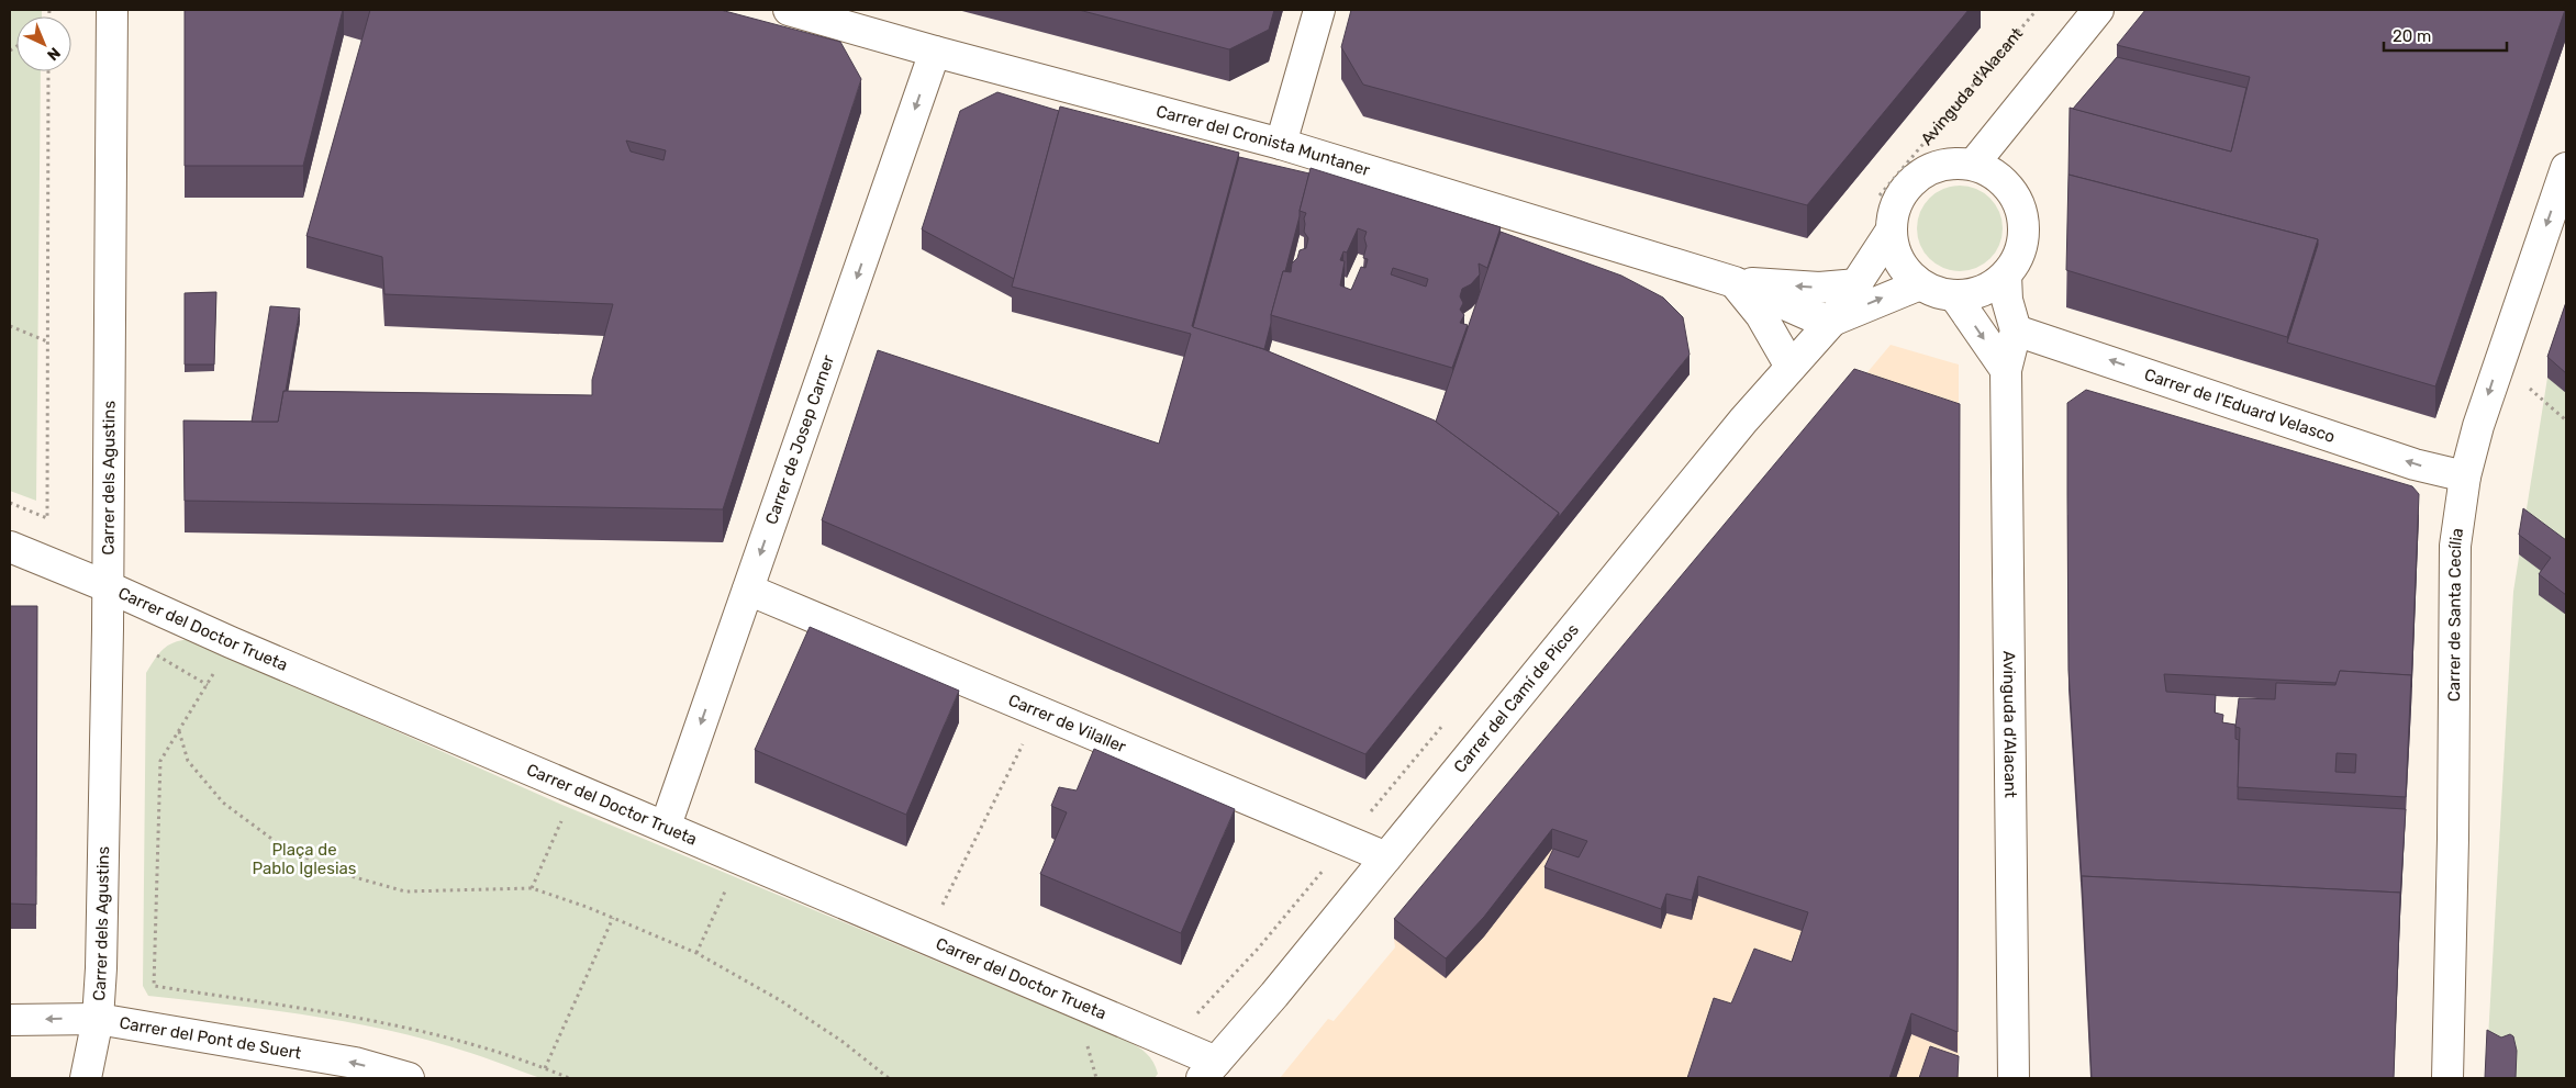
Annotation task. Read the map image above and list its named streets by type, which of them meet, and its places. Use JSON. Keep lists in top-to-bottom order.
{
  "streets": {
    "street": [
      "Avinguda d'Alacant",
      "Carrer del Cronista Muntaner",
      "Carrer de l'Eduard Velasco",
      "Carrer de Josep Carner",
      "Carrer dels Agustins",
      "Carrer de Santa Cecília",
      "Carrer del Doctor Trueta",
      "Carrer del Camí de Picos",
      "Carrer de Vilaller",
      "Carrer del Pont de Suert"
    ]
  },
  "crossings": [
    ["Avinguda d'Alacant", "Carrer de l'Eduard Velasco"],
    ["Carrer del Cronista Muntaner", "Carrer de Josep Carner"],
    ["Carrer del Cronista Muntaner", "Carrer del Camí de Picos"],
    ["Carrer de l'Eduard Velasco", "Carrer de Santa Cecília"],
    ["Carrer de Josep Carner", "Carrer del Doctor Trueta"],
    ["Carrer de Josep Carner", "Carrer de Vilaller"],
    ["Carrer dels Agustins", "Carrer del Doctor Trueta"],
    ["Carrer dels Agustins", "Carrer del Pont de Suert"],
    ["Carrer del Doctor Trueta", "Carrer del Camí de Picos"],
    ["Carrer del Camí de Picos", "Carrer de Vilaller"]
  ],
  "one_way": [
    "Carrer de l'Eduard Velasco",
    "Carrer de Josep Carner",
    "Carrer de Santa Cecília",
    "Carrer del Pont de Suert"
  ],
  "parks": ["Plaça de Pablo Iglesias"],
  "scale_bar": "20 m",
  "north": "bottom right"
}
